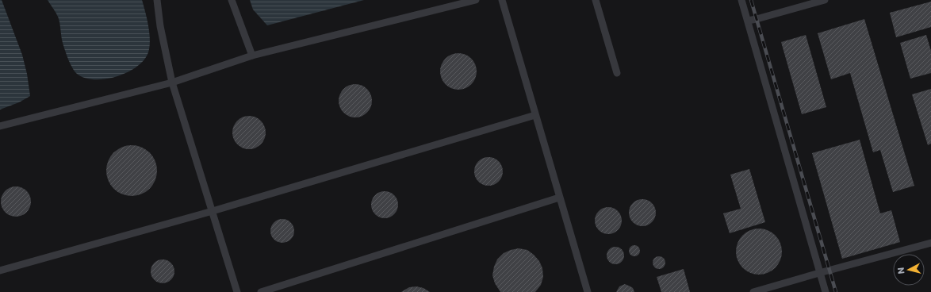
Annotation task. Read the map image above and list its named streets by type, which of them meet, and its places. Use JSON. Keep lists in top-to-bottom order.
{
  "north": "left"
}
